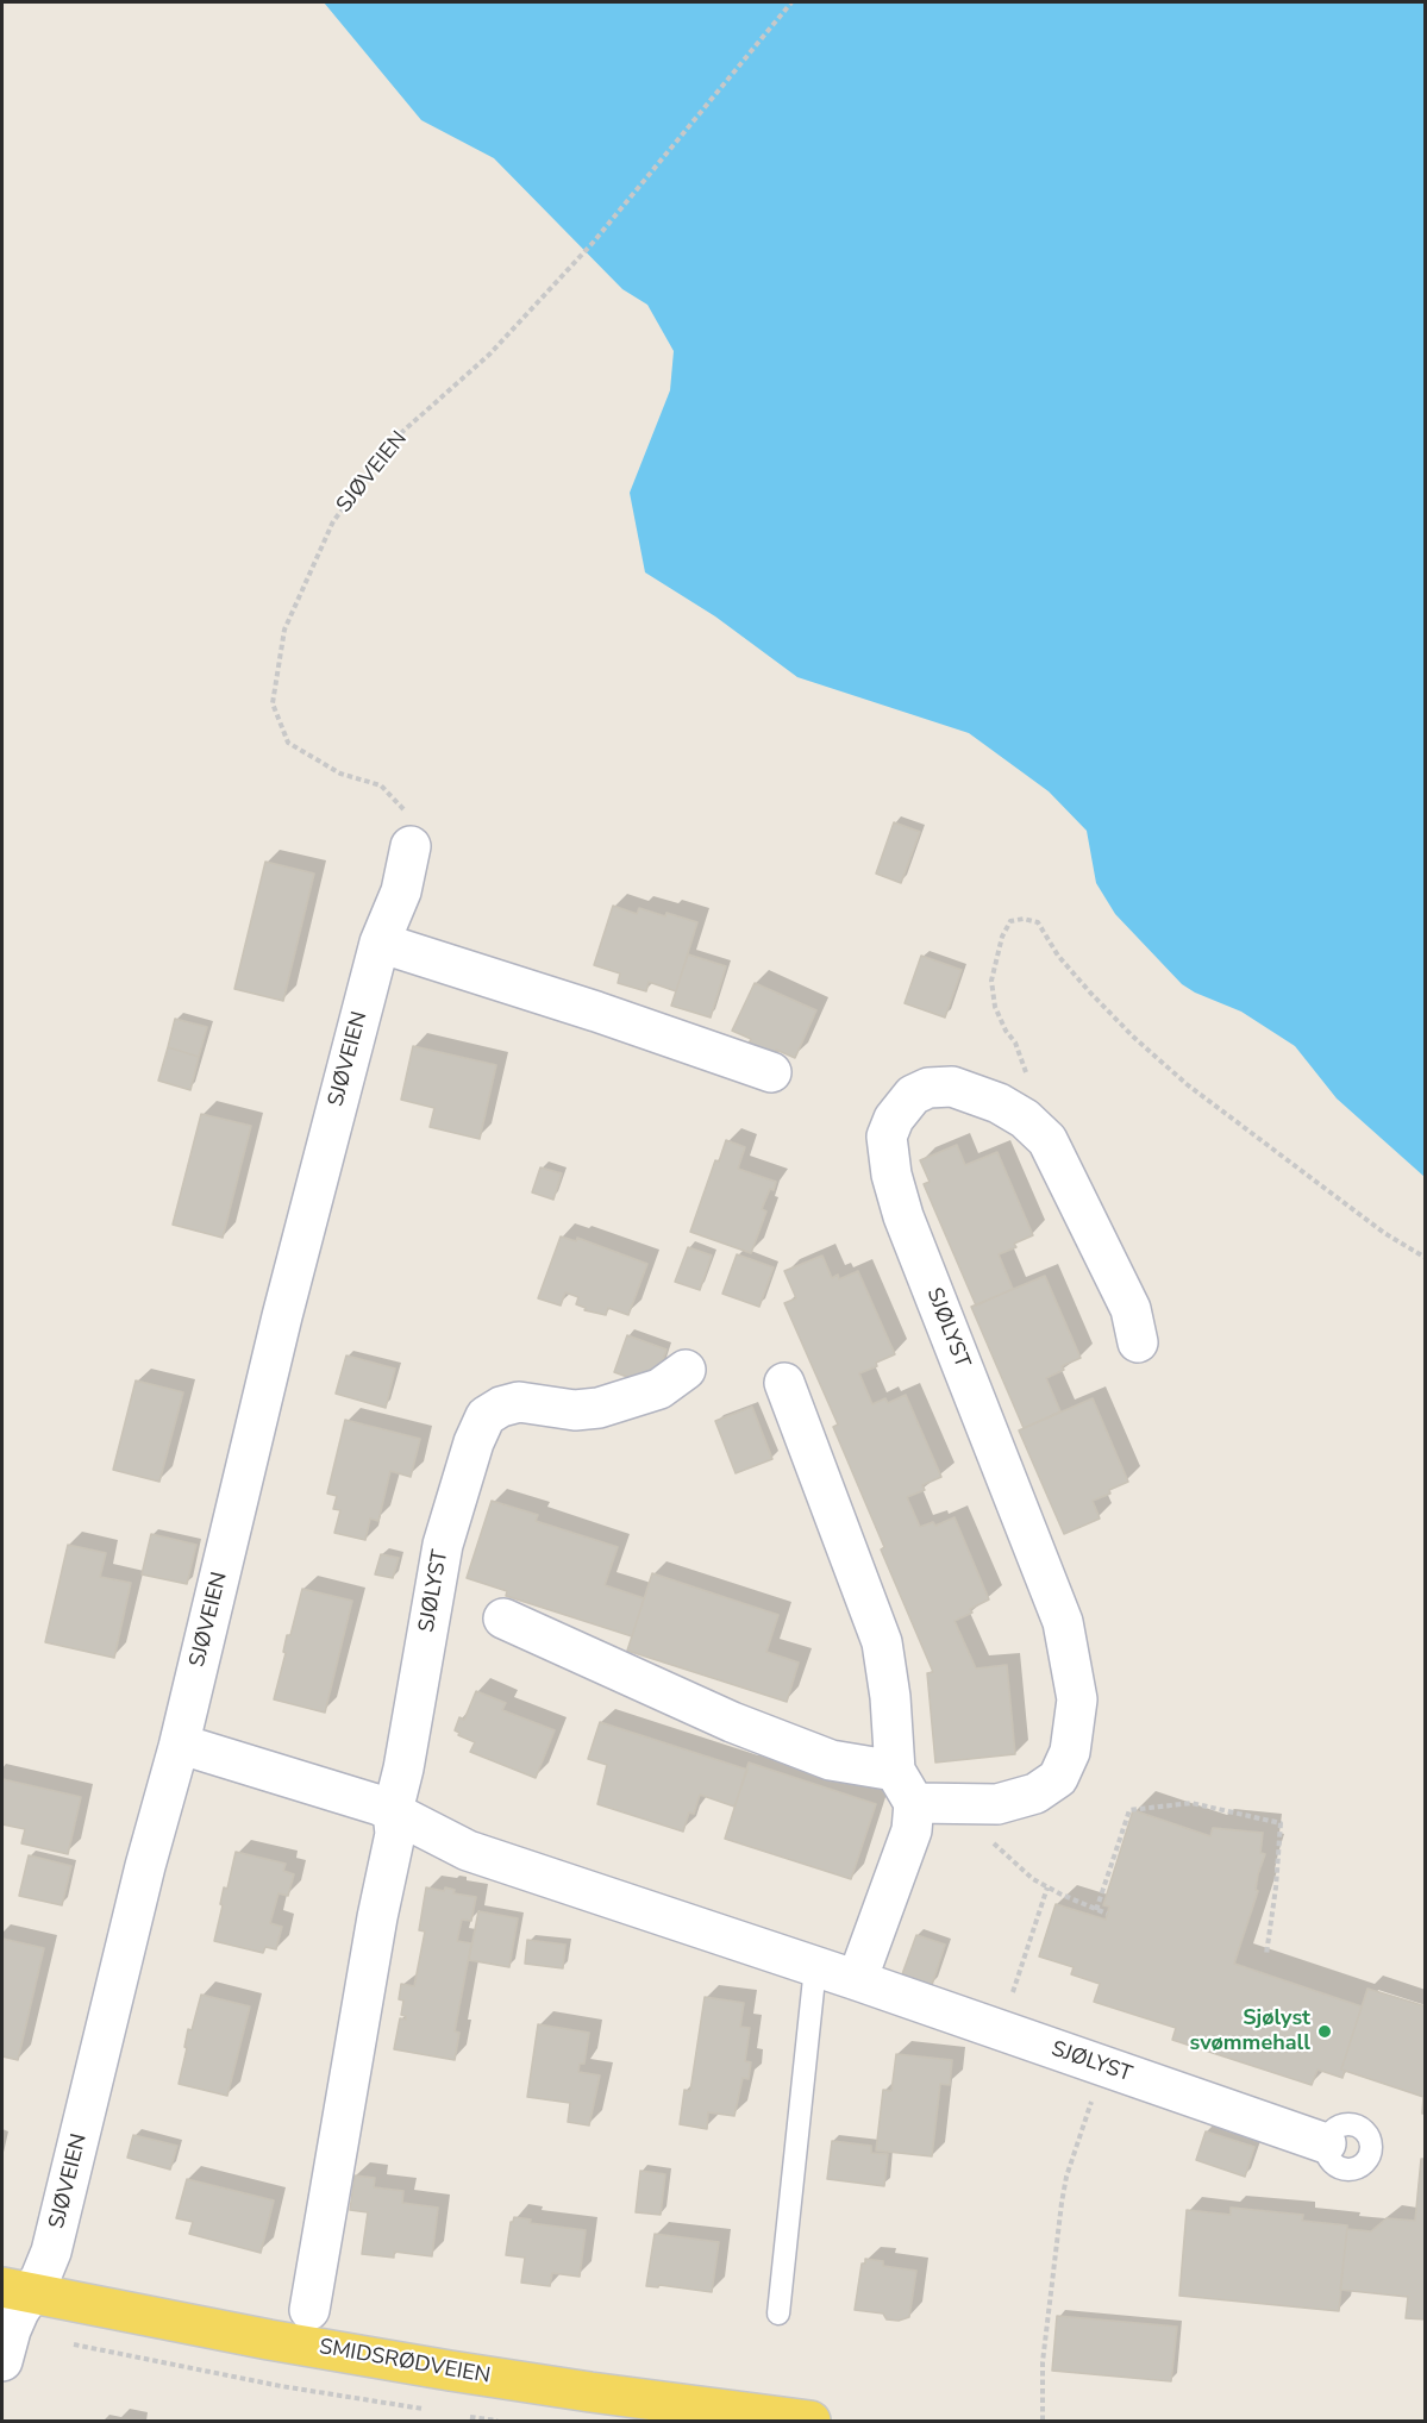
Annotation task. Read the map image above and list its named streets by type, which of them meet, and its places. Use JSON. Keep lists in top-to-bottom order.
{
  "streets": {
    "main road": ["SMIDSRØDVEIEN"],
    "street": ["SJØVEIEN", "SJØLYST"]
  },
  "crossings": [
    ["SJØVEIEN", "SJØLYST"],
    ["SJØVEIEN", "SMIDSRØDVEIEN"],
    ["SJØLYST", "SMIDSRØDVEIEN"]
  ],
  "places": ["Sjølyst svømmehall"]
}
